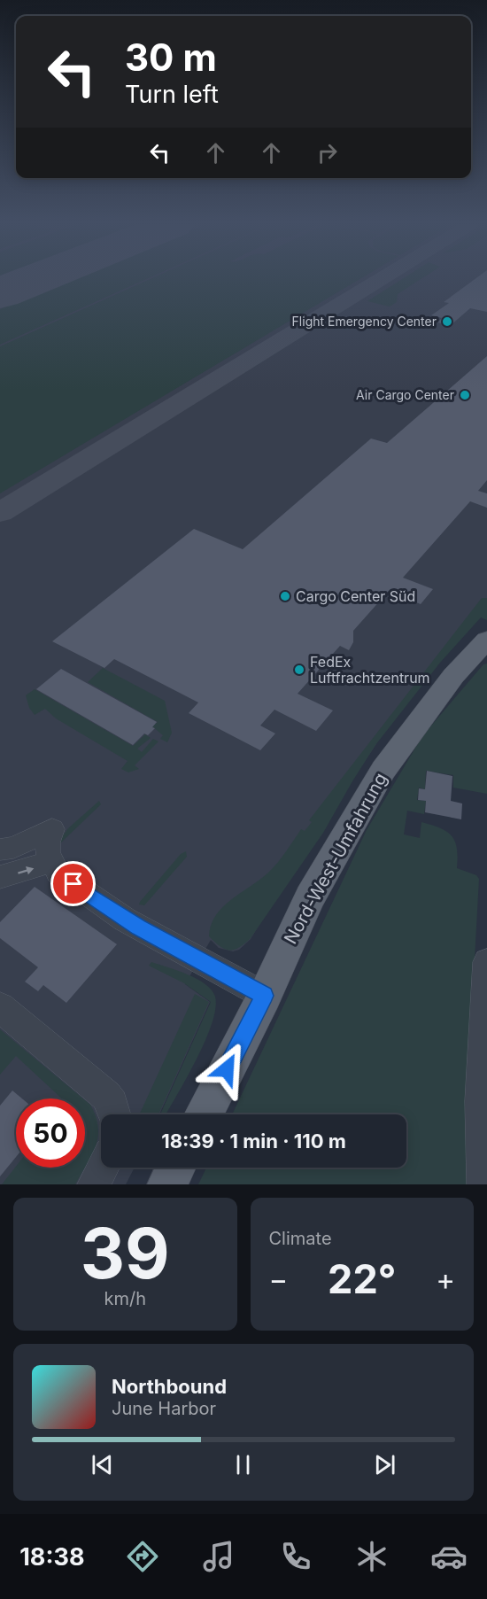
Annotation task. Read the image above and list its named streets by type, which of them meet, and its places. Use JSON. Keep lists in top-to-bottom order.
{
  "streets": {
    "main road": ["Nord-West-Umfahrung"]
  },
  "places": [
    "Flight Emergency Center",
    "Air Cargo Center",
    "Cargo Center Süd",
    "FedEx Luftfrachtzentrum"
  ],
  "page": {
    "turn": ["30 m", "Turn left"],
    "limit": "50",
    "trip": "18:39 · 1 min · 110 m",
    "tile": [
      ["39", "km/h"],
      "Climate"
    ],
    "heat": ["−", "22°", "+"],
    "song": ["Northbound", "June Harbor"],
    "tabs": "18:38"
  }
}
